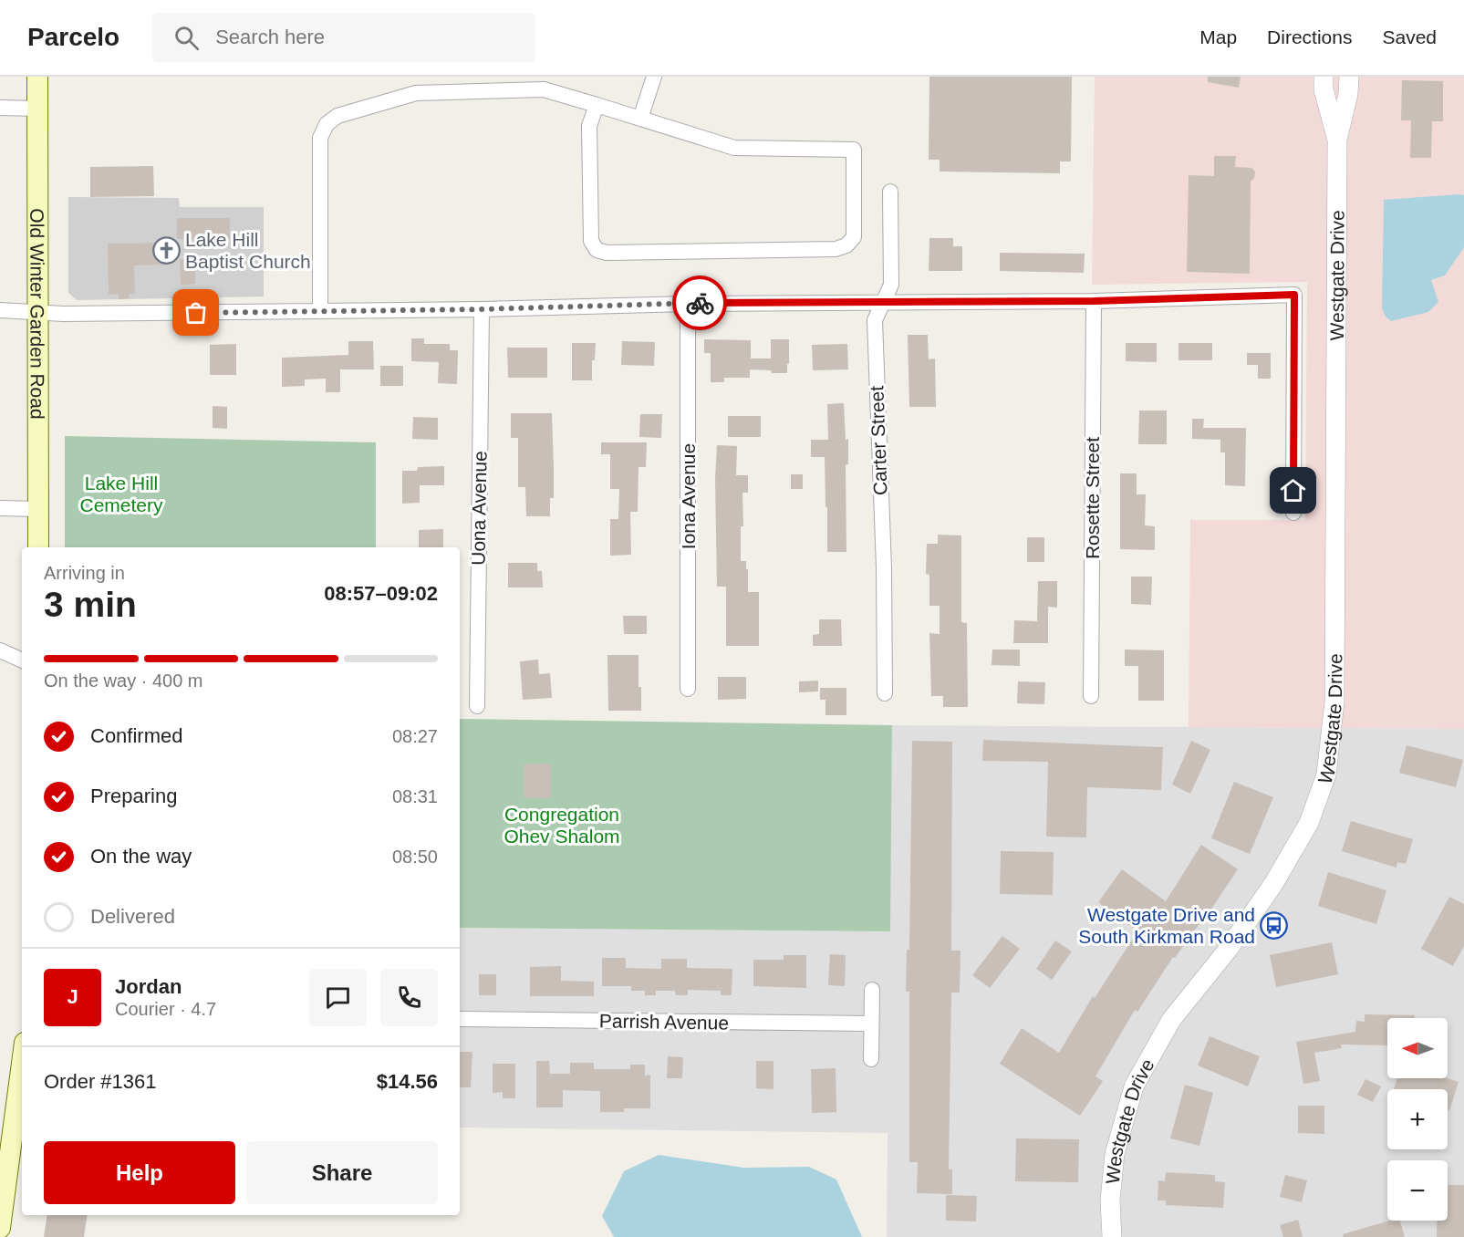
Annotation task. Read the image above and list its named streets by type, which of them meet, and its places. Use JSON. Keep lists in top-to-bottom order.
{
  "streets": {
    "main road": ["Old Winter Garden Road"],
    "street": [
      "Westgate Drive",
      "Carter Street",
      "Iona Avenue",
      "Rosette Street",
      "Uona Avenue",
      "Parrish Avenue"
    ]
  },
  "parks": ["Lake Hill Cemetery", "Congregation Ohev Shalom"],
  "places": {
    "church": ["Lake Hill Baptist Church"],
    "bus stop": ["Westgate Drive and South Kirkman Road"]
  },
  "north": "left",
  "page": {
    "header": "Parcelo",
    "search": "Search here",
    "nav": ["Map", "Directions", "Saved"],
    "heading": ["3 min", "Arriving in", "08:57–09:02"],
    "panel": [
      "Jordan",
      "Courier · 4.7",
      "Order #1361",
      "$14.56"
    ],
    "bar": "On the way · 400 m",
    "list": [
      ["Confirmed", "08:27"],
      ["Preparing", "08:31"],
      ["On the way", "08:50"],
      "Delivered"
    ],
    "round": "J",
    "map_buttons": ["+", "−"],
    "buttons": ["Help", "Share"]
  }
}
